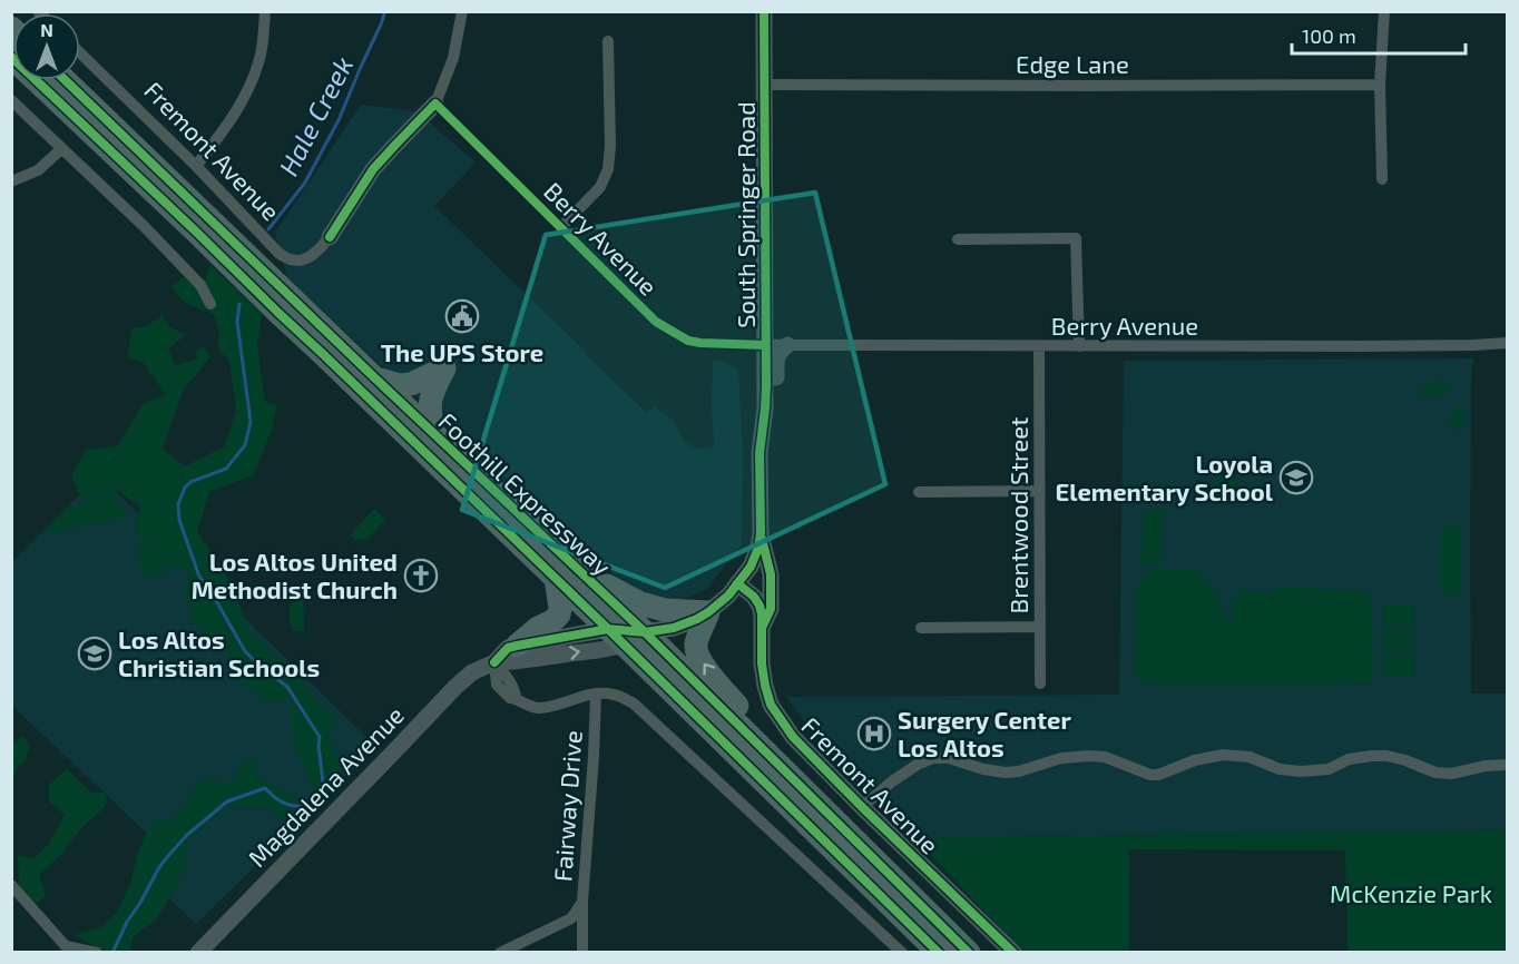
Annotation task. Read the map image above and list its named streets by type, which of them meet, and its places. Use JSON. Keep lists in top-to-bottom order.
{
  "streets": {
    "highway": ["Foothill Expressway"],
    "street": [
      "Edge Lane",
      "Fremont Avenue",
      "South Springer Road",
      "Berry Avenue",
      "Brentwood Street",
      "Magdalena Avenue",
      "Fairway Drive"
    ]
  },
  "crossings": [
    ["Edge Lane", "South Springer Road"],
    ["Fremont Avenue", "South Springer Road"],
    ["South Springer Road", "Berry Avenue"],
    ["South Springer Road", "Foothill Expressway"],
    ["South Springer Road", "Magdalena Avenue"],
    ["Berry Avenue", "Brentwood Street"],
    ["Foothill Expressway", "Magdalena Avenue"]
  ],
  "water": ["Hale Creek"],
  "parks": ["McKenzie Park"],
  "places": {
    "public building": ["The UPS Store"],
    "school or university": ["Loyola Elementary School", "Los Altos Christian Schools"],
    "church": ["Los Altos United Methodist Church"],
    "hospital": ["Surgery Center Los Altos"]
  },
  "scale_bar": "100 m",
  "north": "top"
}
